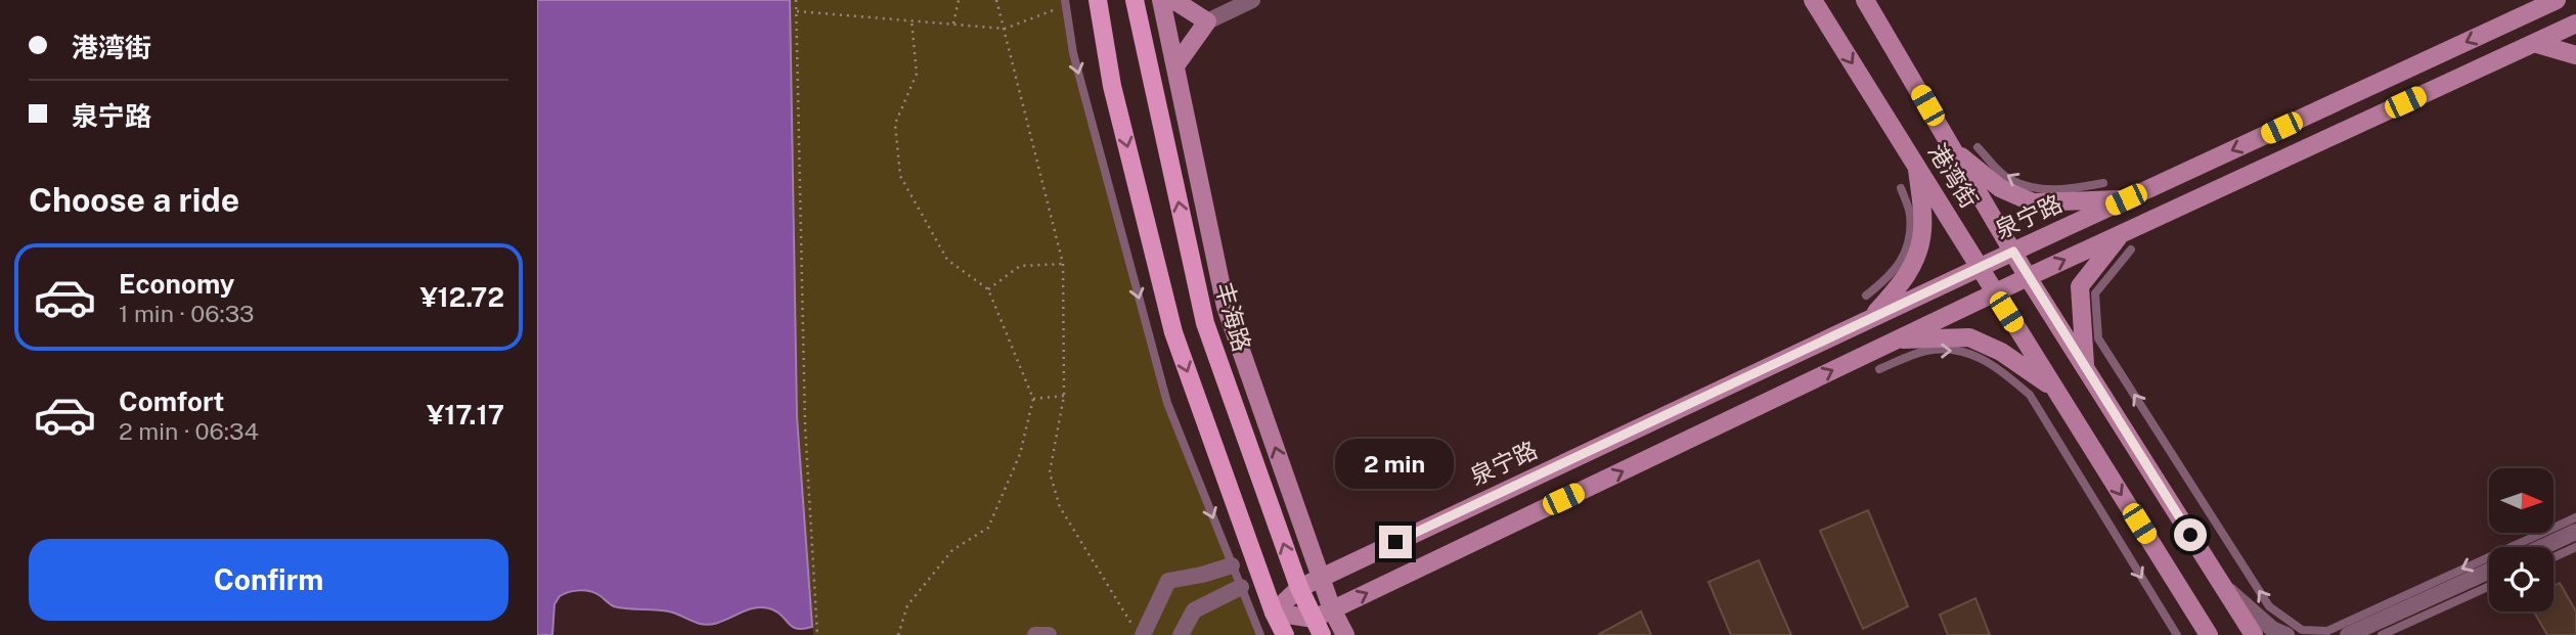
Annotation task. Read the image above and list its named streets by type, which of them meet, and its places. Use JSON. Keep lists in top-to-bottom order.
{
  "streets": {
    "main road": ["丰海路"],
    "street": ["港湾街", "泉宁路"]
  },
  "crossings": [
    ["港湾街", "泉宁路"],
    ["泉宁路", "丰海路"]
  ],
  "north": "right",
  "page": {
    "banner": ["港湾街", "泉宁路"],
    "heading": "Choose a ride",
    "list": [
      {
        "name": "Economy",
        "note": "1 min · 06:33",
        "value": "¥12.72"
      },
      {
        "name": "Comfort",
        "note": "2 min · 06:34",
        "value": "¥17.17"
      }
    ],
    "bubble": "2 min",
    "buttons": "Confirm"
  }
}
